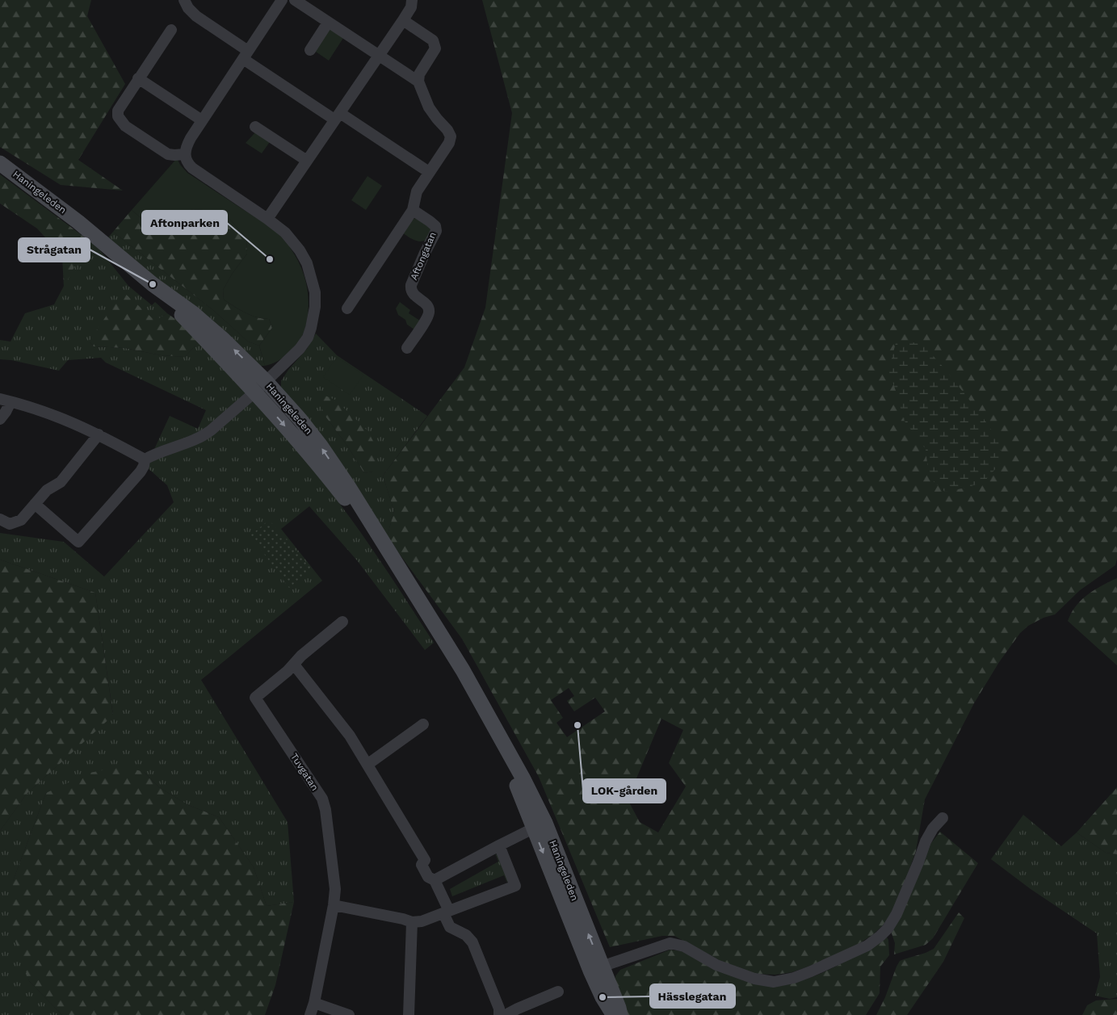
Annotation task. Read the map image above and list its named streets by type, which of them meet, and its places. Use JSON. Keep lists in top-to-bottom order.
{
  "streets": {
    "main road": ["Haningeleden"],
    "street": ["Aftongatan", "Tuvgatan"]
  },
  "places": [
    "Aftonparken",
    "Strågatan",
    "LOK-gården",
    "Hässlegatan"
  ]
}
